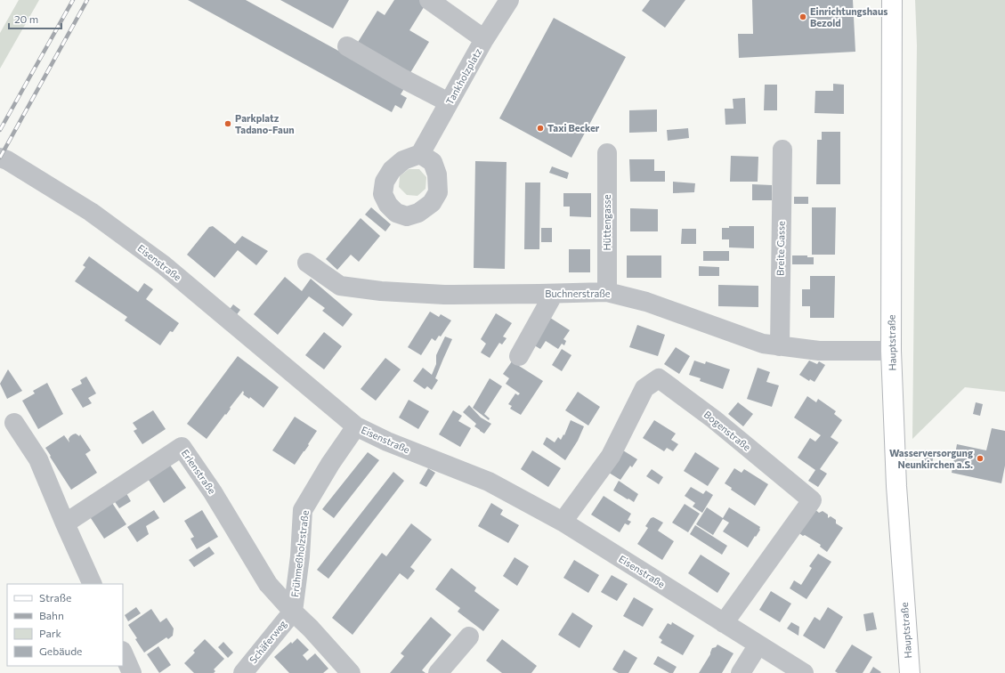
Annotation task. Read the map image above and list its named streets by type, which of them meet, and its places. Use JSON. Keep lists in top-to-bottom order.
{
  "streets": {
    "main road": ["Hauptstraße"],
    "street": [
      "Tankholzplatz",
      "Hüttengasse",
      "Breite Gasse",
      "Eisenstraße",
      "Buchnerstraße",
      "Bogenstraße",
      "Erlenstraße",
      "Frühmeßholzstraße",
      "Schäferweg"
    ]
  },
  "crossings": [
    ["Hüttengasse", "Buchnerstraße"],
    ["Breite Gasse", "Buchnerstraße"],
    ["Eisenstraße", "Bogenstraße"],
    ["Eisenstraße", "Frühmeßholzstraße"],
    ["Buchnerstraße", "Hauptstraße"],
    ["Erlenstraße", "Frühmeßholzstraße"],
    ["Erlenstraße", "Schäferweg"],
    ["Frühmeßholzstraße", "Schäferweg"]
  ],
  "places": [
    "Einrichtungshaus Bezold",
    "Parkplatz Tadano-Faun",
    "Taxi Becker",
    "Wasserversorgung Neunkirchen a.S."
  ],
  "legend": [
    "Straße",
    "Bahn",
    "Park",
    "Gebäude"
  ],
  "scale_bar": "20 m"
}
